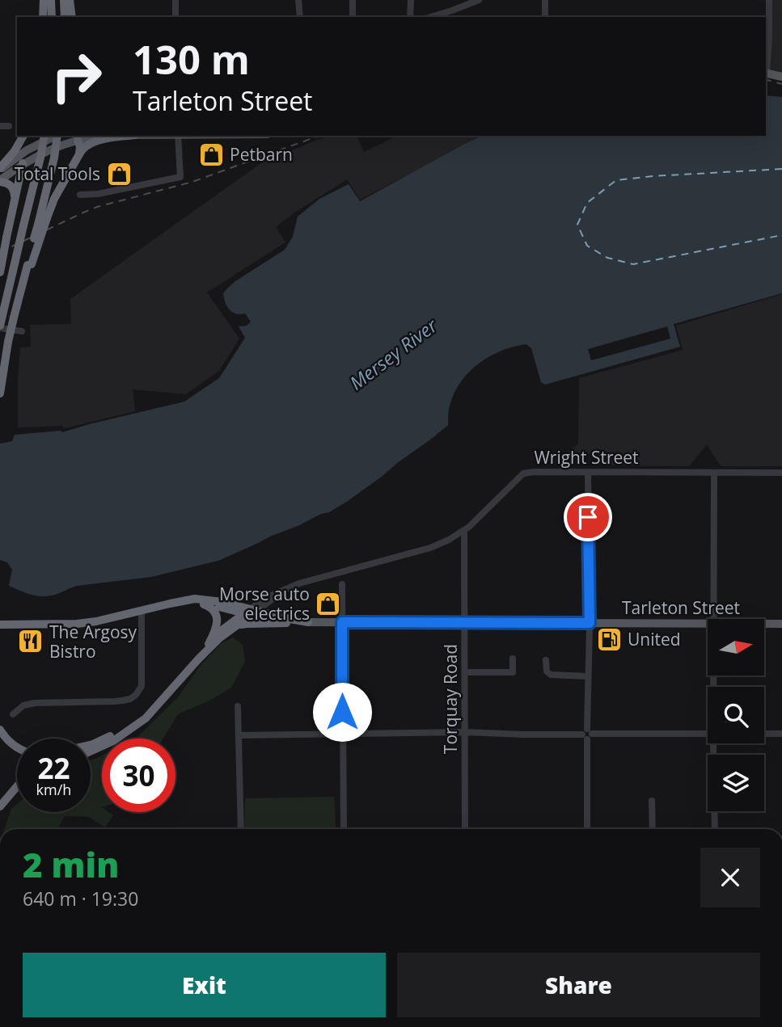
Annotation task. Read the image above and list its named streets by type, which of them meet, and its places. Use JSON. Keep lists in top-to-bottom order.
{
  "streets": {
    "highway": ["Tarleton Street"],
    "street": ["Wright Street", "Torquay Road"]
  },
  "crossings": [
    ["Wright Street", "Tarleton Street"],
    ["Wright Street", "Torquay Road"],
    ["Tarleton Street", "Torquay Road"]
  ],
  "water": ["Mersey River"],
  "places": {
    "shop": ["Petbarn", "Total Tools", "Morse auto electrics"],
    "fuel station": ["United"],
    "restaurant": ["The Argosy Bistro"]
  },
  "north": "right",
  "page": {
    "turn": ["130 m", "Tarleton Street"],
    "speed": "22 km/h",
    "limit": "30",
    "heading": ["2 min", "640 m · 19:30"],
    "buttons": ["Exit", "Share"]
  }
}
